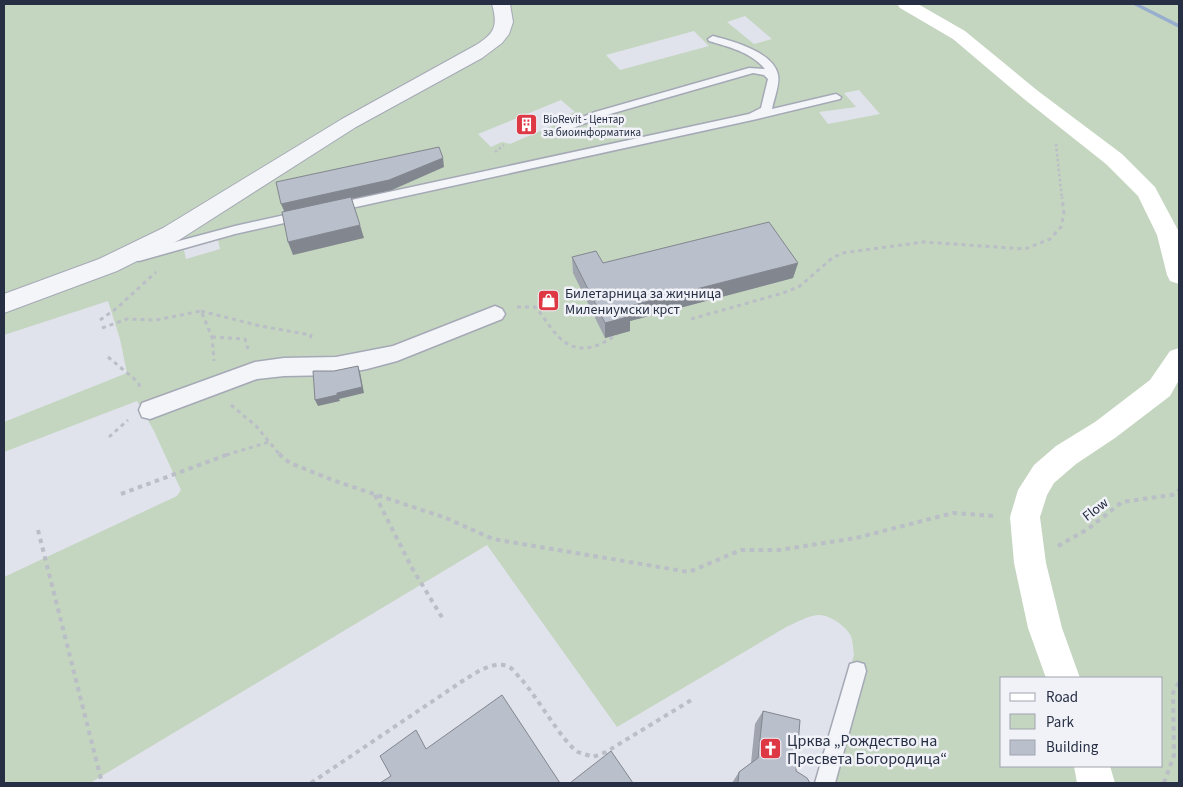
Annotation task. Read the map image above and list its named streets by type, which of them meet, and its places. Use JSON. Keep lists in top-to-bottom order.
{
  "streets": {
    "path": ["Flow"]
  },
  "places": {
    "building": ["BioRevit - Центар за биоинформатика"],
    "shop": ["Билетарница за жичница Милениумски крст"],
    "church": ["Црква „Рождество на Пресвета Богородица“"]
  },
  "legend": ["Road", "Park", "Building"]
}
